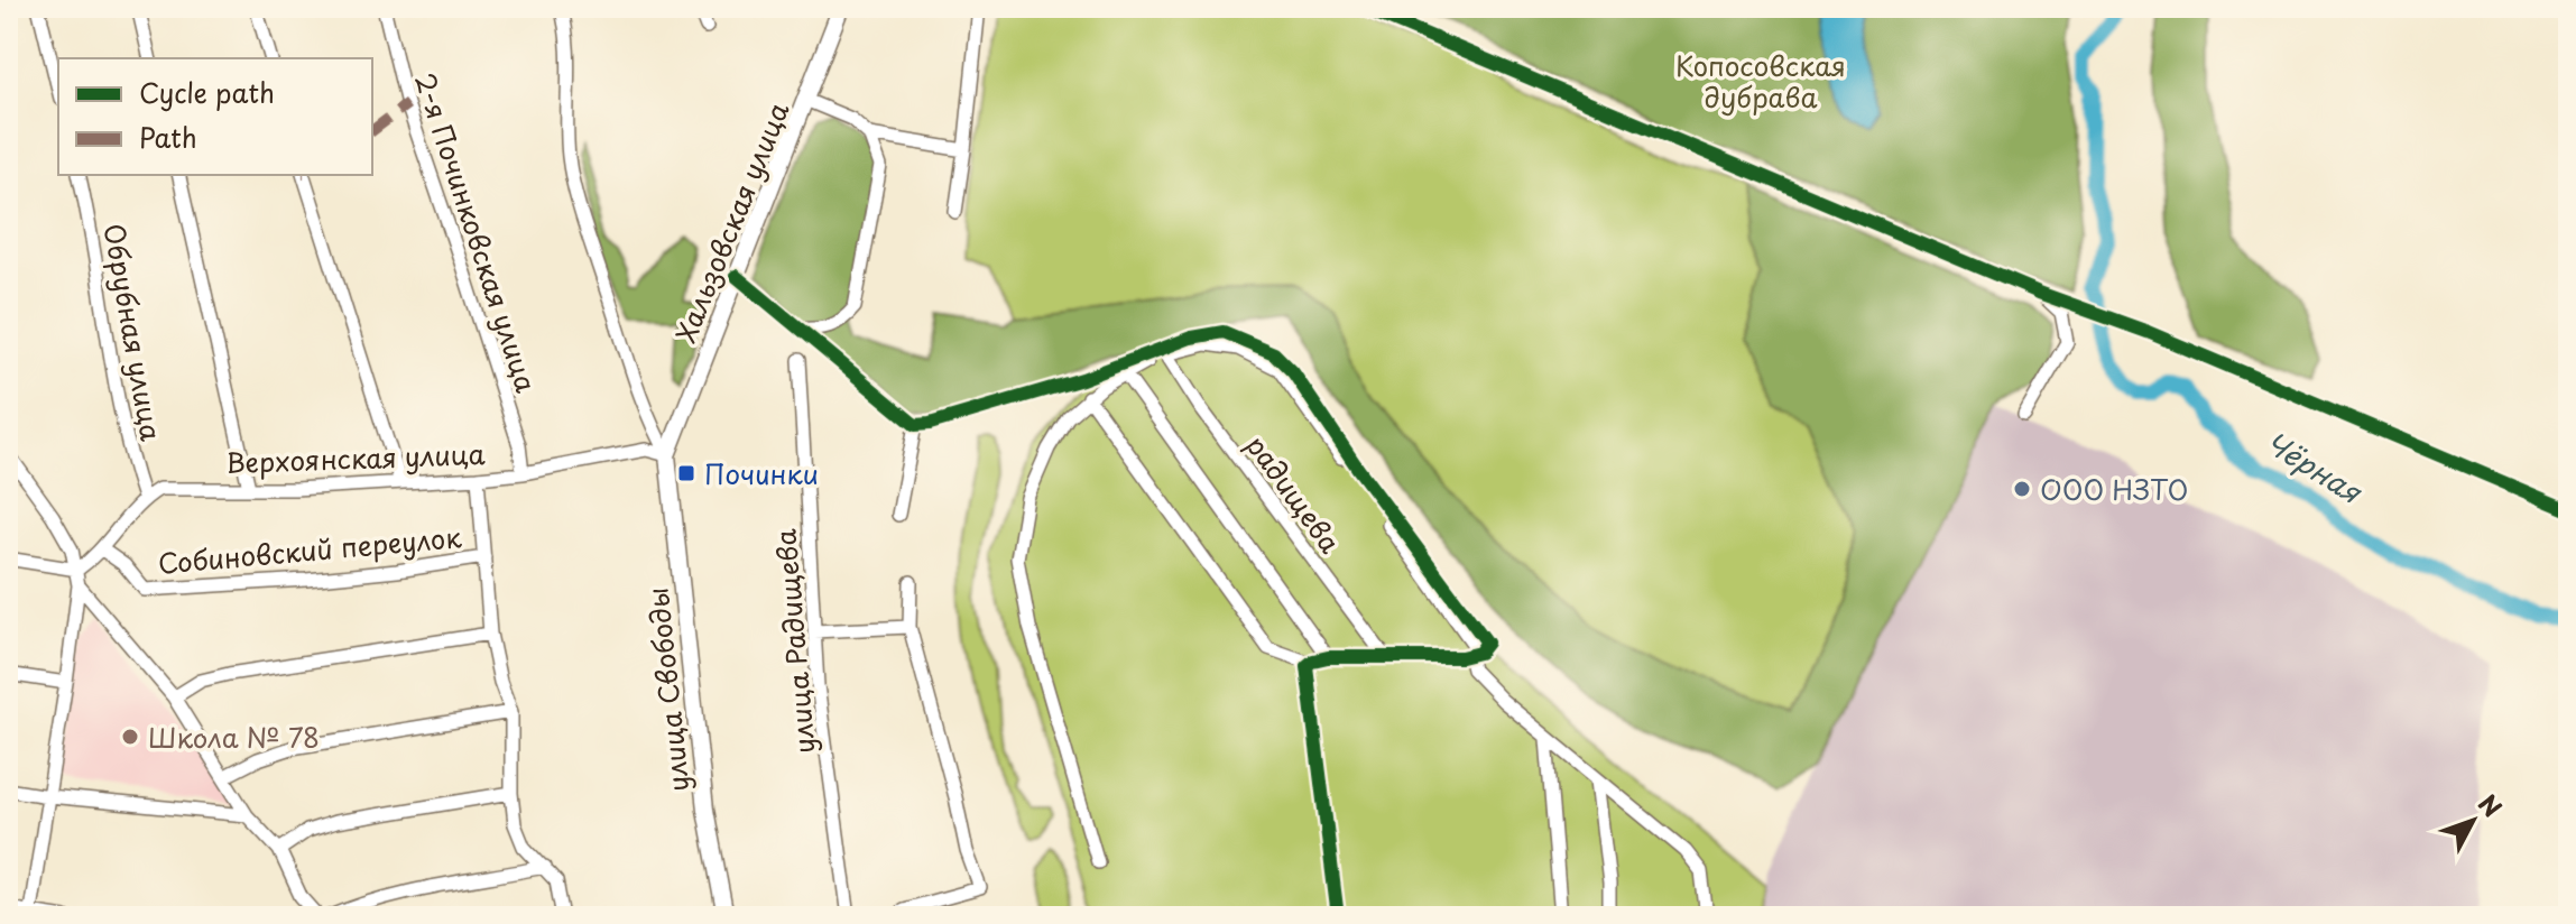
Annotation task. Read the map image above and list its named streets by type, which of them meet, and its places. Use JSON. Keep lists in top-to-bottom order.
{
  "streets": {
    "main road": ["Хальзовская улица", "улица Свободы"],
    "street": [
      "2-я Починковская улица",
      "Обрубная улица",
      "Верхоянская улица",
      "радищева",
      "Собиновский переулок",
      "улица Радищева"
    ]
  },
  "crossings": [
    ["Хальзовская улица", "Верхоянская улица"],
    ["Хальзовская улица", "улица Свободы"],
    ["2-я Починковская улица", "Верхоянская улица"],
    ["Обрубная улица", "Верхоянская улица"],
    ["Верхоянская улица", "улица Свободы"]
  ],
  "water": ["Чёрная"],
  "parks": ["Копосовская дубрава"],
  "places": {
    "transit": ["Починки"],
    "other": ["ООО НЗТО", "Школа № 78"]
  },
  "legend": ["Cycle path", "Path"],
  "north": "top right"
}
